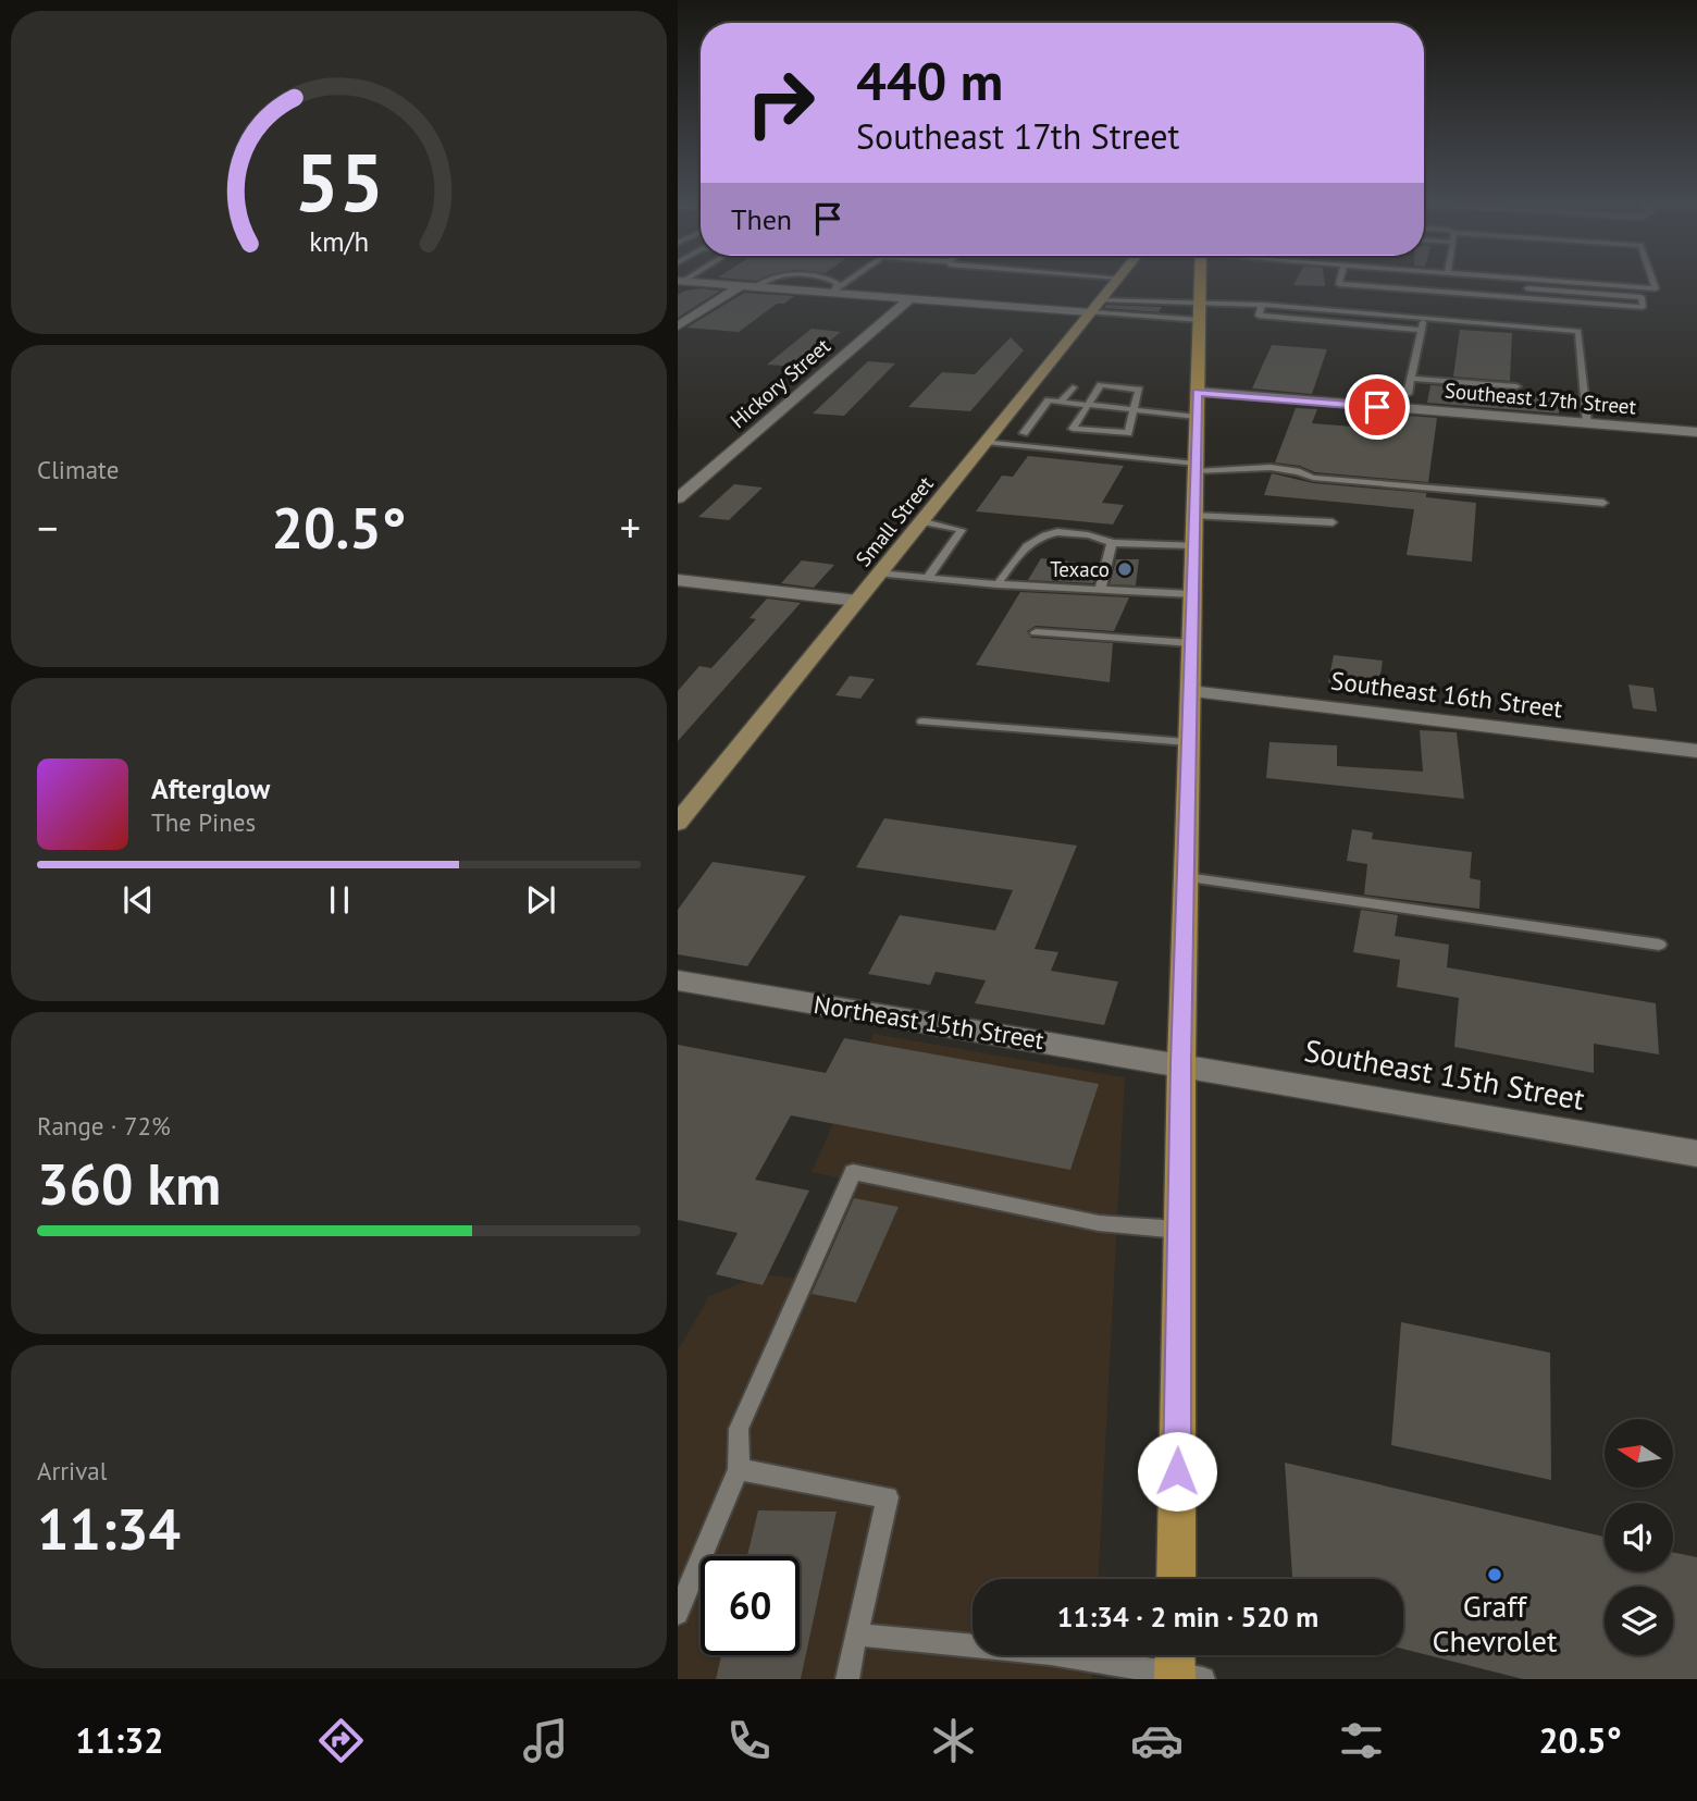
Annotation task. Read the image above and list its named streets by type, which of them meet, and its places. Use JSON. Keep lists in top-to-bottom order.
{
  "streets": {
    "street": [
      "Hickory Street",
      "Southeast 17th Street",
      "Small Street",
      "Southeast 16th Street",
      "Northeast 15th Street",
      "Southeast 15th Street"
    ]
  },
  "crossings": [
    ["Northeast 15th Street", "Southeast 15th Street"]
  ],
  "places": ["Texaco", "Graff Chevrolet"],
  "north": "left",
  "page": {
    "turn": ["440 m", "Southeast 17th Street"],
    "then": "Then",
    "tile": [
      "Climate",
      ["Range · 72%", "360 km"],
      ["Arrival", "11:34"]
    ],
    "heat": ["−", "20.5°", "+"],
    "song": ["Afterglow", "The Pines"],
    "limit": "60",
    "trip": "11:34 · 2 min · 520 m",
    "tabs": ["11:32", "20.5°"],
    "gauge": ["55", "km/h"]
  }
}
